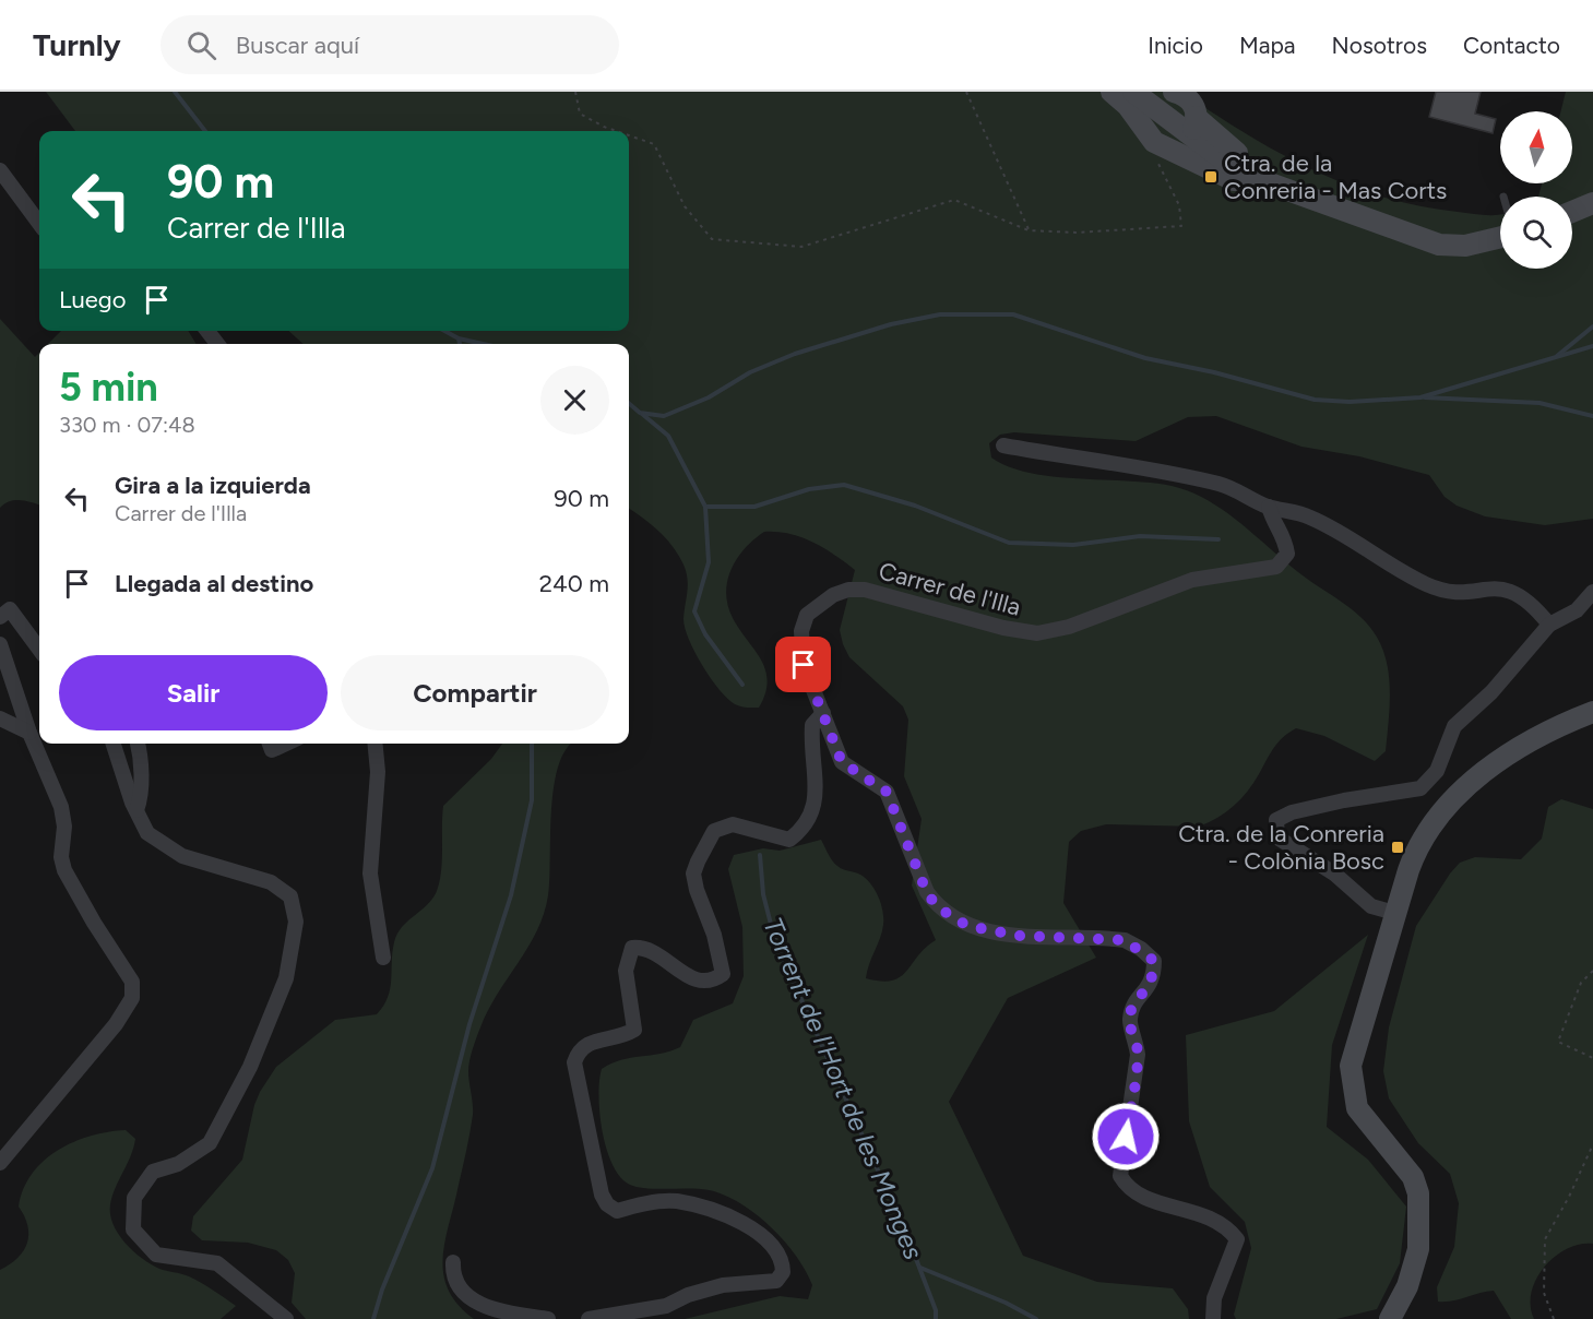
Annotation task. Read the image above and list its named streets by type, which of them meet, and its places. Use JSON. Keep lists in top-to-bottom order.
{
  "streets": {
    "street": ["Carrer de l'Illa"]
  },
  "water": ["Torrent de l'Hort de les Monges"],
  "places": {
    "transit": ["Ctra. de la Conreria - Mas Corts", "Ctra. de la Conreria - Colònia Bosc"]
  },
  "north": "top",
  "page": {
    "header": "Turnly",
    "search": "Buscar aquí",
    "nav": [
      "Inicio",
      "Mapa",
      "Nosotros",
      "Contacto"
    ],
    "turn": ["90 m", "Carrer de l'Illa"],
    "then": "Luego",
    "heading": ["5 min", "330 m · 07:48"],
    "list": [
      {
        "name": "Gira a la izquierda",
        "note": "Carrer de l'Illa",
        "value": "90 m"
      },
      {
        "name": "Llegada al destino",
        "value": "240 m"
      }
    ],
    "buttons": ["Salir", "Compartir"]
  }
}
